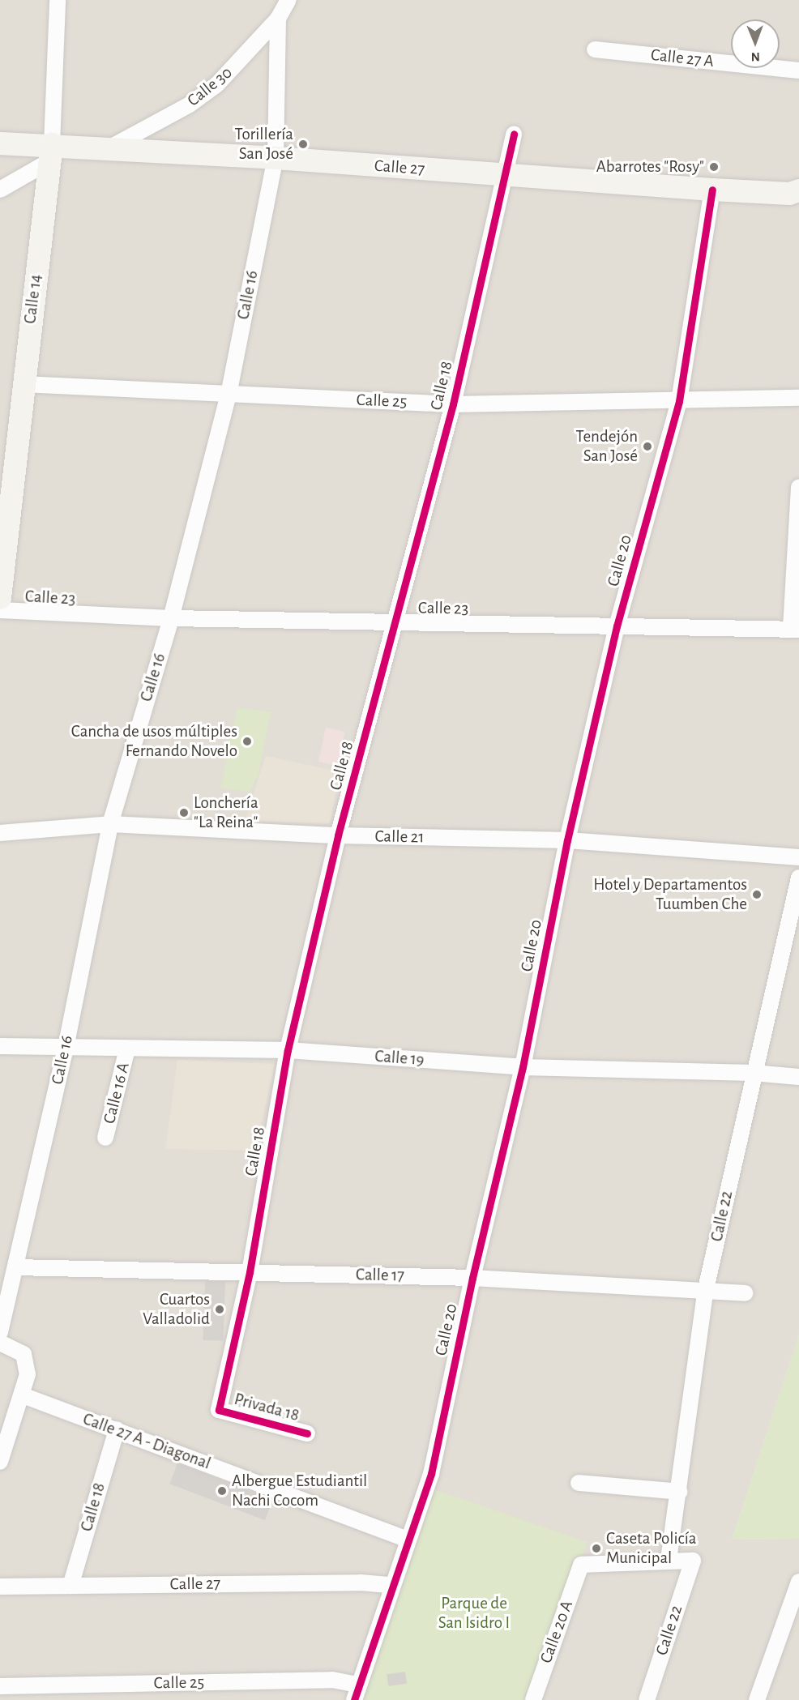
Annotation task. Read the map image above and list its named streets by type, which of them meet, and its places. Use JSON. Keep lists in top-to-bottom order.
{
  "streets": {
    "main road": ["Calle 27", "Calle 14"],
    "street": [
      "Calle 27 A",
      "Calle 30",
      "Calle 16",
      "Calle 18",
      "Calle 25",
      "Calle 20",
      "Calle 23",
      "Calle 21",
      "Calle 19",
      "Calle 16 A",
      "Calle 22",
      "Calle 17",
      "Privada 18",
      "Calle 27 A - Diagonal",
      "Calle 20 A"
    ]
  },
  "crossings": [
    ["Calle 30", "Calle 27"],
    ["Calle 30", "Calle 16"],
    ["Calle 27", "Calle 16"],
    ["Calle 27", "Calle 14"],
    ["Calle 27", "Calle 18"],
    ["Calle 27", "Calle 20"],
    ["Calle 16", "Calle 25"],
    ["Calle 16", "Calle 23"],
    ["Calle 16", "Calle 21"],
    ["Calle 16", "Calle 19"],
    ["Calle 16", "Calle 17"],
    ["Calle 14", "Calle 25"],
    ["Calle 18", "Calle 25"],
    ["Calle 18", "Calle 23"],
    ["Calle 18", "Calle 21"],
    ["Calle 18", "Calle 19"],
    ["Calle 18", "Calle 17"],
    ["Calle 18", "Privada 18"],
    ["Calle 18", "Calle 27 A - Diagonal"],
    ["Calle 25", "Calle 20"],
    ["Calle 20", "Calle 23"],
    ["Calle 20", "Calle 21"],
    ["Calle 20", "Calle 19"],
    ["Calle 20", "Calle 17"],
    ["Calle 20", "Calle 27 A - Diagonal"],
    ["Calle 19", "Calle 16 A"],
    ["Calle 19", "Calle 22"],
    ["Calle 22", "Calle 17"],
    ["Calle 22", "Calle 20 A"]
  ],
  "parks": ["Parque de San Isidro I"],
  "places": [
    "Torillería San José",
    "Abarrotes \"Rosy\"",
    "Tendejón San José",
    "Cancha de usos múltiples Fernando Novelo",
    "Lonchería \"La Reina\"",
    "Hotel y Departamentos Tuumben Che",
    "Cuartos Valladolid",
    "Albergue Estudiantil Nachi Cocom",
    "Caseta Policía Municipal"
  ],
  "north": "bottom"
}
